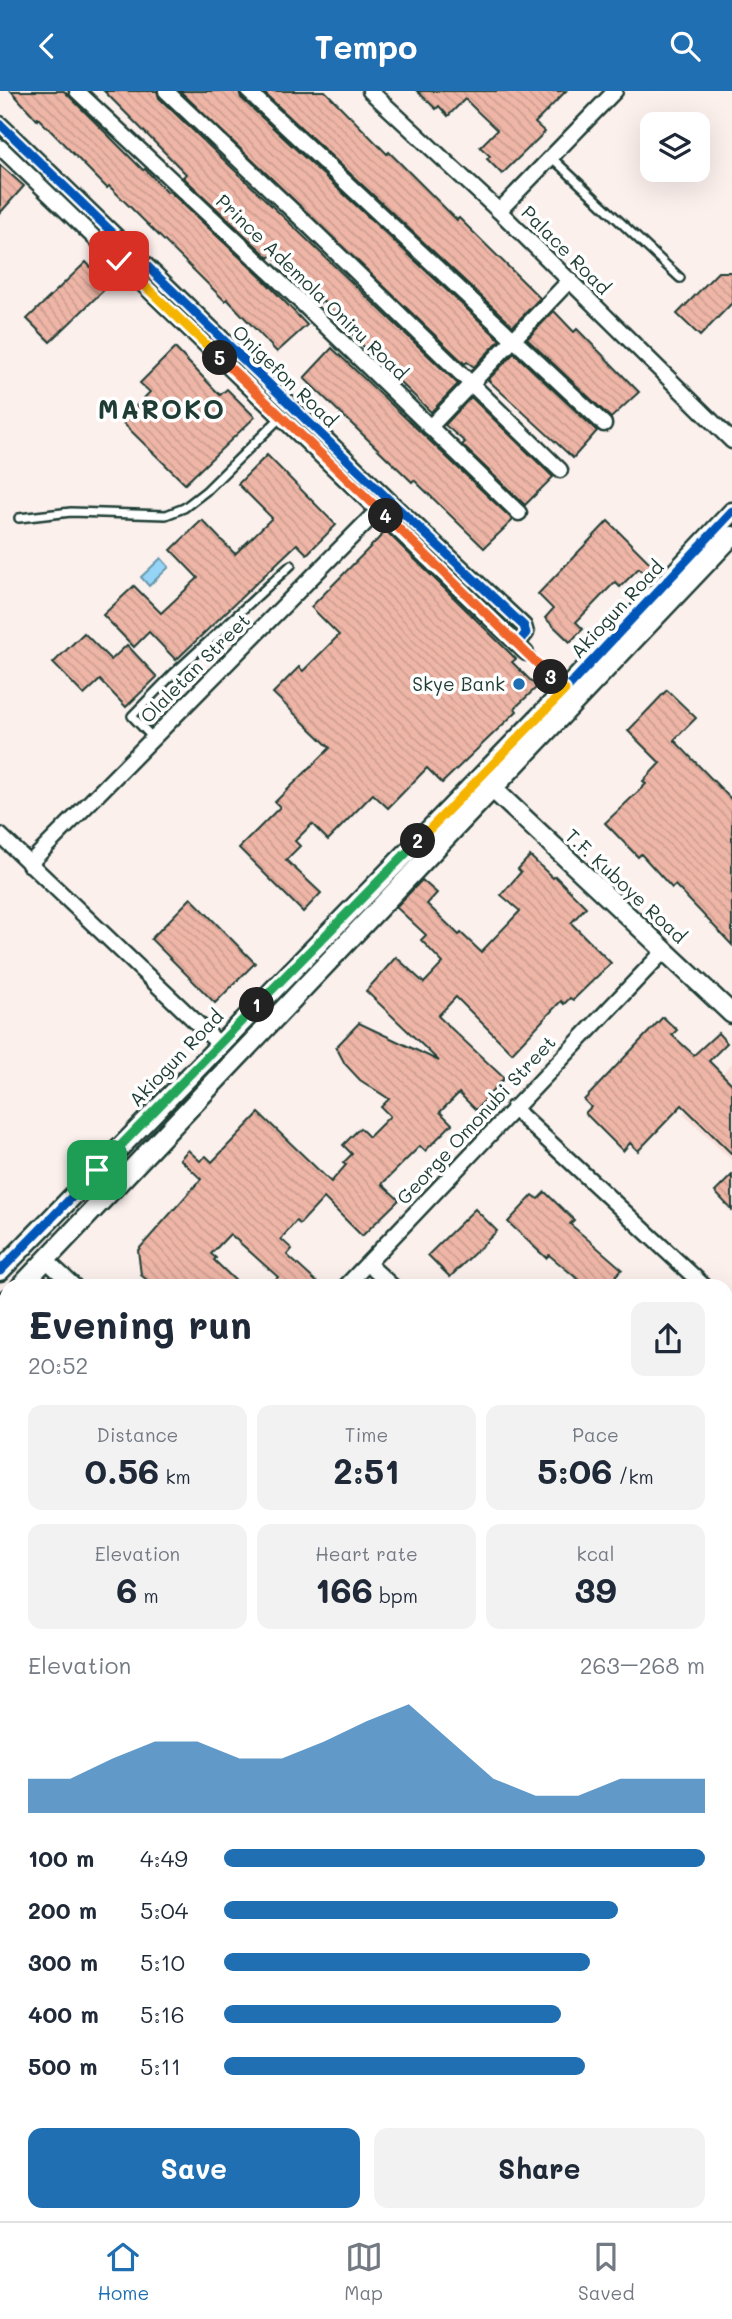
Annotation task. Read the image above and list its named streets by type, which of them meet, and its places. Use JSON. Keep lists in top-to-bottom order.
{
  "streets": {
    "street": [
      "Palace Road",
      "Prince Ademola Oniru Road",
      "Onigefon Road",
      "Akiogun Road",
      "Olaletan Street",
      "T.F. Kuboye Road",
      "George Omonubi Street"
    ]
  },
  "crossings": [
    ["Onigefon Road", "Olaletan Street"],
    ["T.F. Kuboye Road", "George Omonubi Street"]
  ],
  "districts": ["MAROKO"],
  "places": ["Skye Bank"],
  "page": {
    "header": "Tempo",
    "pins": [
      "5",
      "4",
      "3",
      "2",
      "1"
    ],
    "heading": ["Evening run", "20:52"],
    "stats": [
      ["Distance", "0.56 km"],
      ["Time", "2:51"],
      ["Pace", "5:06 /km"],
      ["Elevation", "6 m"],
      ["Heart rate", "166 bpm"],
      ["kcal", "39"]
    ],
    "chart": ["Elevation", "263–268 m"],
    "list": [
      {
        "name": "100 m",
        "note": "4:49"
      },
      {
        "name": "200 m",
        "note": "5:04"
      },
      {
        "name": "300 m",
        "note": "5:10"
      },
      {
        "name": "400 m",
        "note": "5:16"
      },
      {
        "name": "500 m",
        "note": "5:11"
      }
    ],
    "buttons": ["Save", "Share"],
    "tabs": ["Home", "Map", "Saved"]
  }
}
